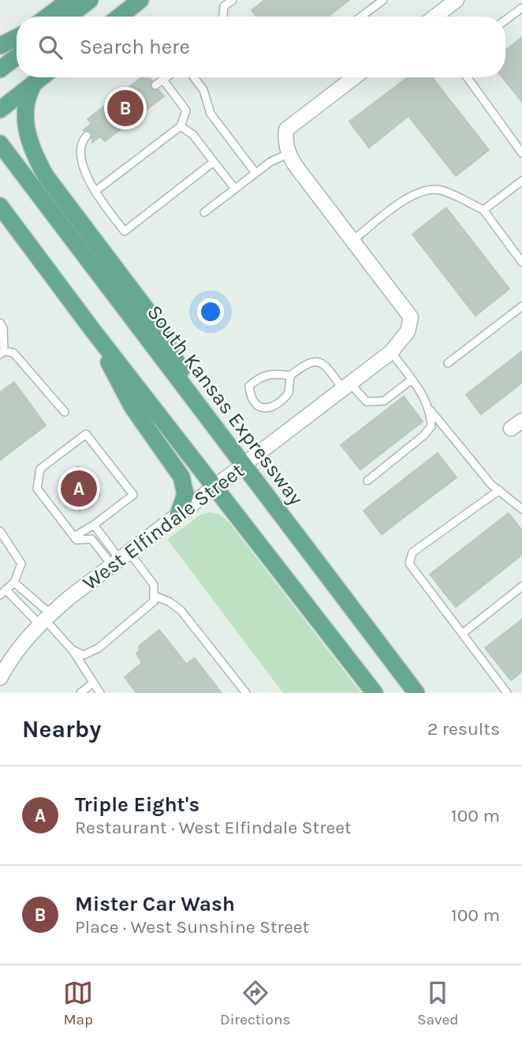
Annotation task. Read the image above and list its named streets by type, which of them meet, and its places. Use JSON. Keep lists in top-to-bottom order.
{
  "streets": {
    "main road": ["South Kansas Expressway"],
    "street": ["West Elfindale Street"]
  },
  "crossings": [
    ["South Kansas Expressway", "West Elfindale Street"]
  ],
  "page": {
    "search": "Search here",
    "pins": ["B", "A"],
    "heading": ["Nearby", "2 results"],
    "list": [
      {
        "mark": "A",
        "name": "Triple Eight's",
        "note": "Restaurant · West Elfindale Street",
        "value": "100 m"
      },
      {
        "mark": "B",
        "name": "Mister Car Wash",
        "note": "Place · West Sunshine Street",
        "value": "100 m"
      }
    ],
    "nav": ["Map", "Directions", "Saved"]
  }
}
